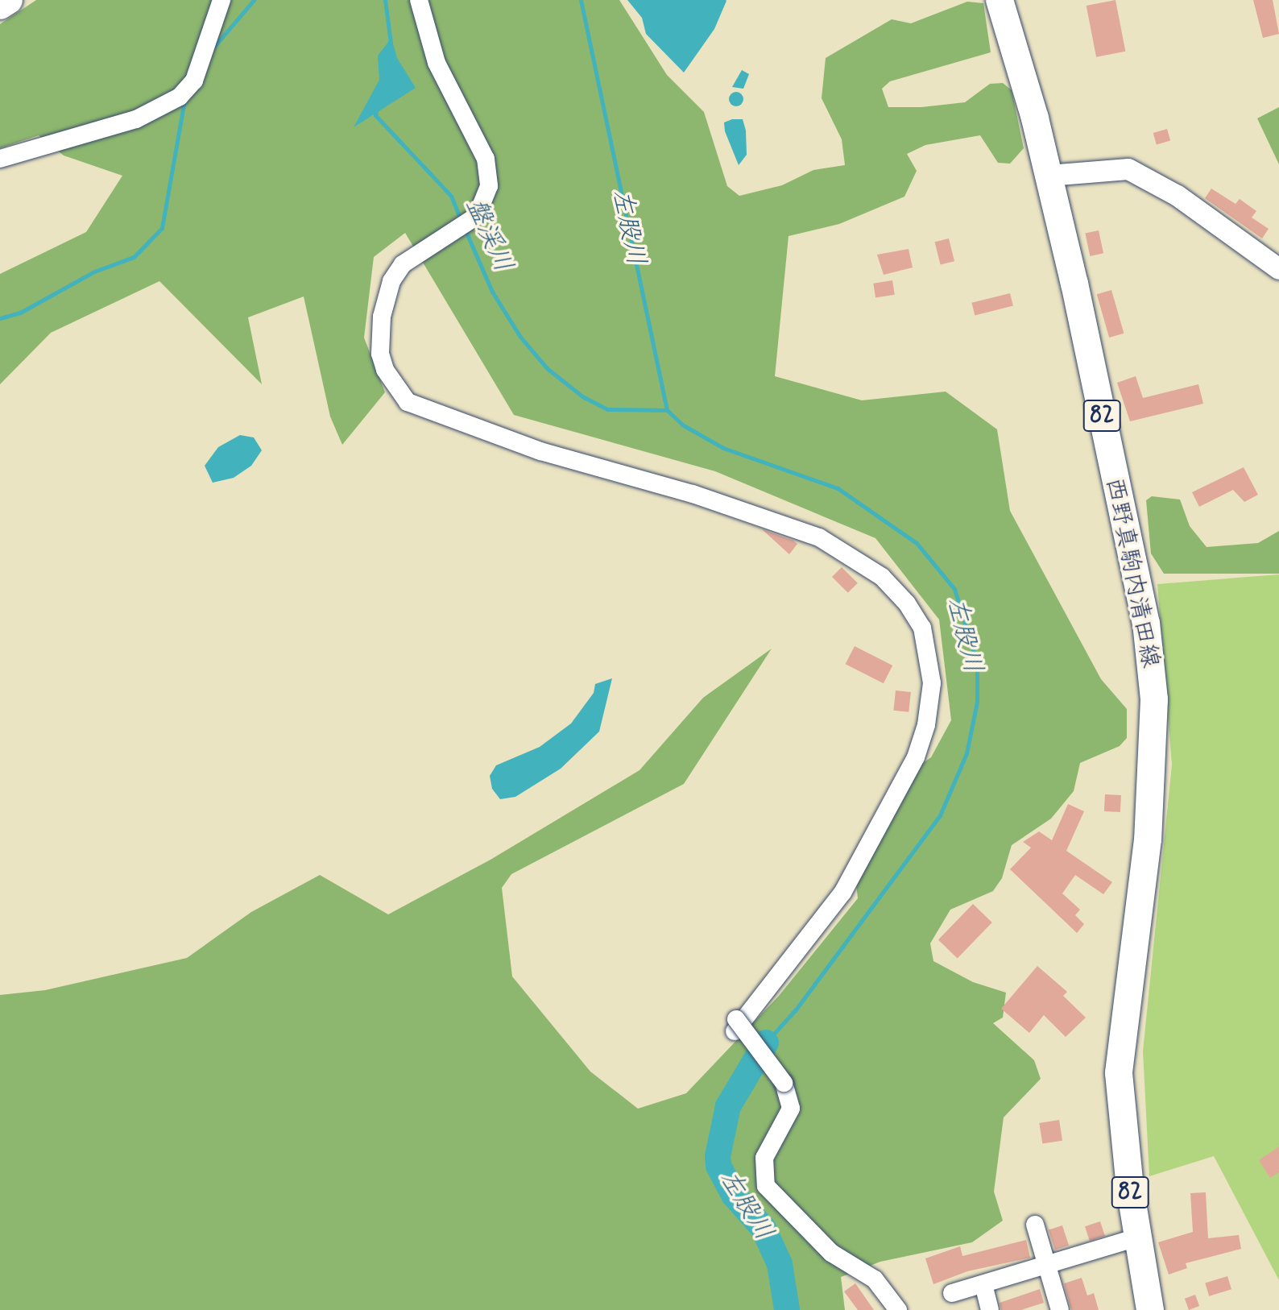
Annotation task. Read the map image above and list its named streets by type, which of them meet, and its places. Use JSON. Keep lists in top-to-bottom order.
{
  "streets": {
    "main road": ["82", "西野真駒内清田線"]
  },
  "water": ["左股川", "盤渓川"]
}
